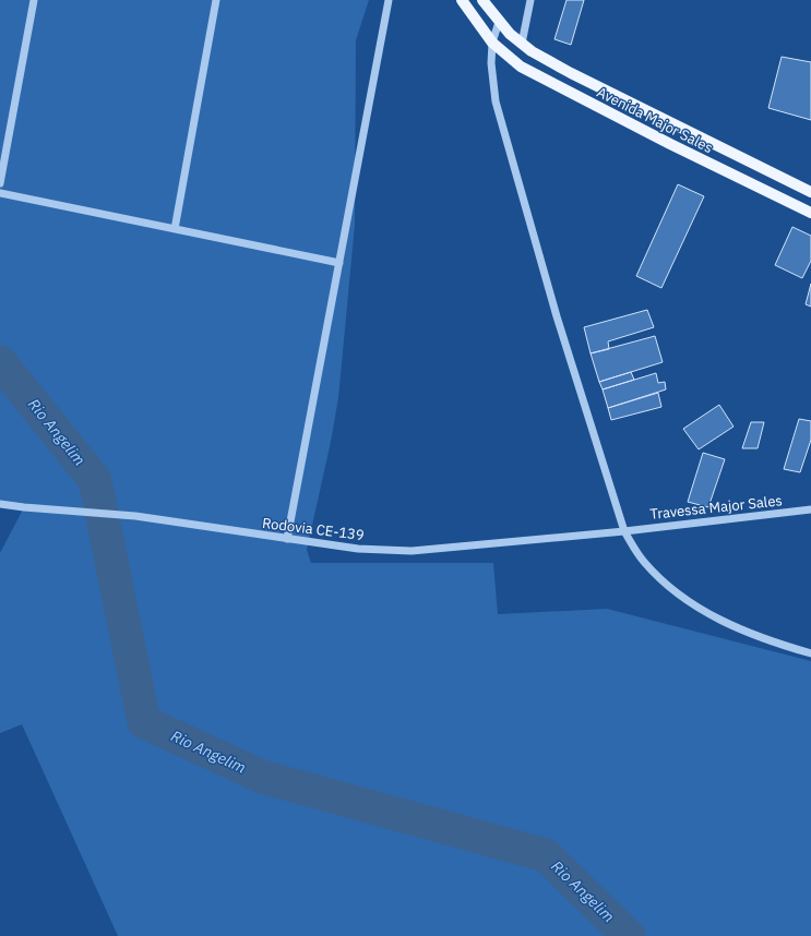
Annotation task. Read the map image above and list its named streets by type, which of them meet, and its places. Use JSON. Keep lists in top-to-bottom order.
{
  "streets": {
    "main road": ["Avenida Major Sales"],
    "street": ["Travessa Major Sales", "Rodovia CE-139"]
  },
  "crossings": [
    ["Travessa Major Sales", "Rodovia CE-139"]
  ],
  "water": ["Rio Angelim"]
}
